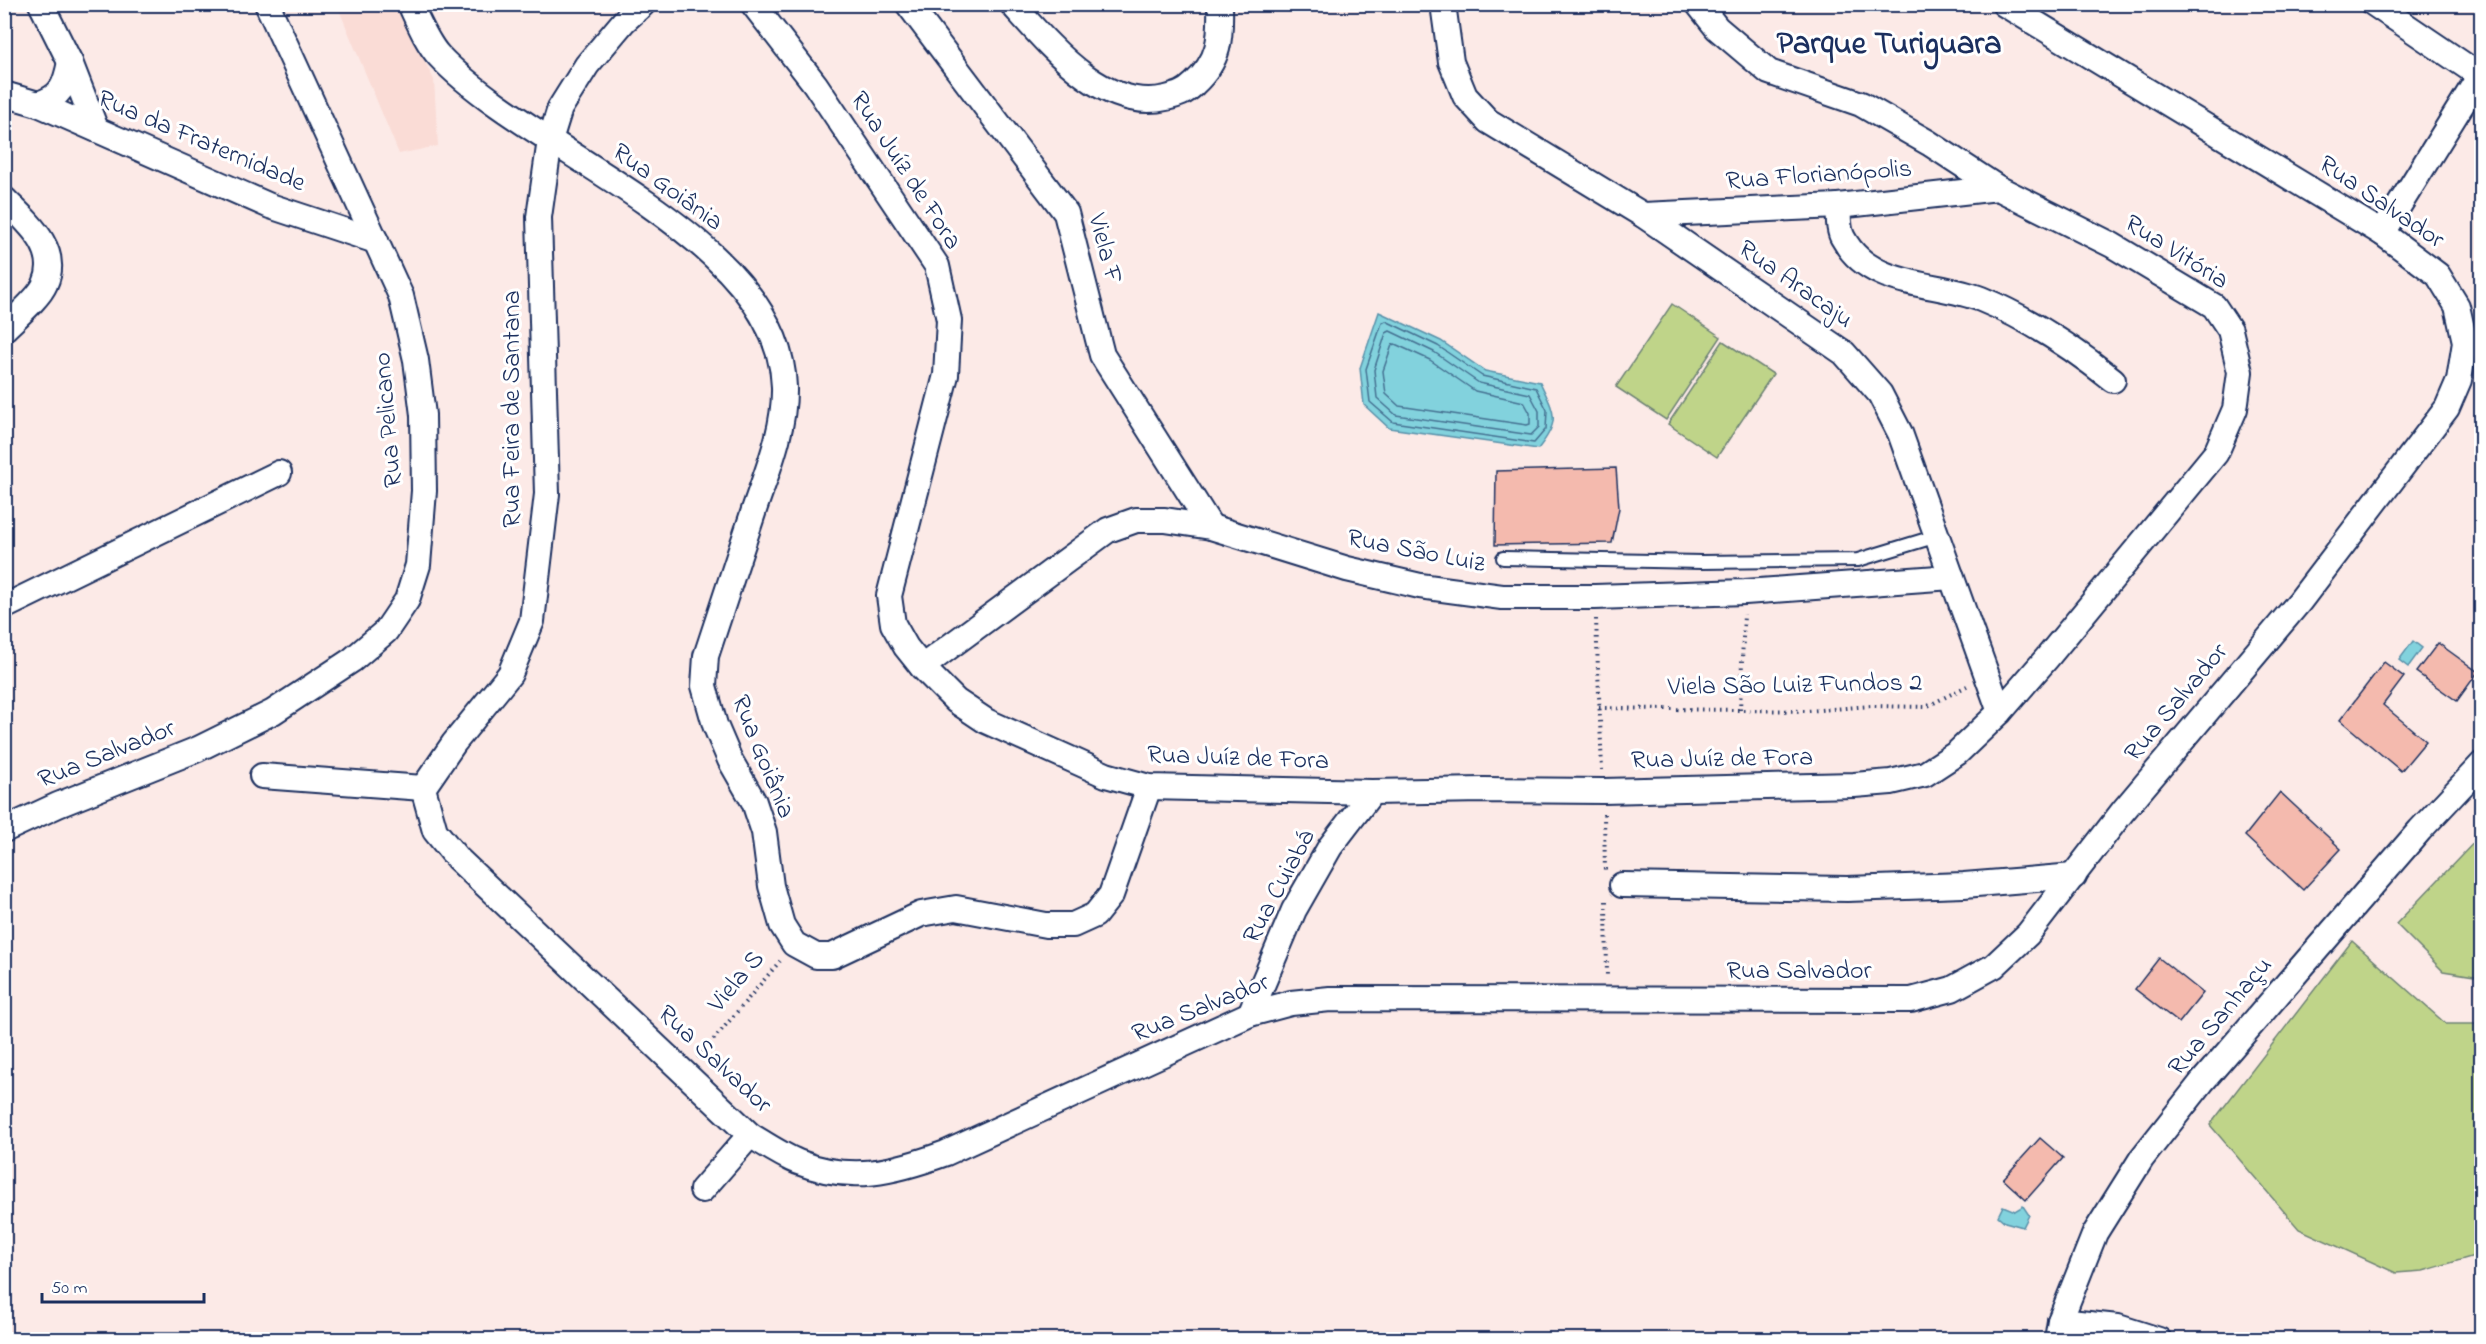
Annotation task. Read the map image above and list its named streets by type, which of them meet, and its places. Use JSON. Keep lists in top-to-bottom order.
{
  "streets": {
    "street": [
      "Rua da Fraternidade",
      "Rua Juíz de Fora",
      "Rua Florianópolis",
      "Rua Goiânia",
      "Rua Salvador",
      "Viela F",
      "Rua Vitória",
      "Rua Aracaju",
      "Rua Feira de Santana",
      "Rua Pelicano",
      "Rua São Luiz",
      "Rua Cuiabá",
      "Rua Sanhaçu"
    ],
    "path": ["Viela São Luiz Fundos 2", "Viela S"]
  },
  "crossings": [
    ["Rua da Fraternidade", "Rua Pelicano"],
    ["Rua Juíz de Fora", "Rua Vitória"],
    ["Rua Juíz de Fora", "Rua São Luiz"],
    ["Rua Juíz de Fora", "Rua Cuiabá"],
    ["Rua Florianópolis", "Rua Vitória"],
    ["Rua Florianópolis", "Rua Aracaju"],
    ["Rua Goiânia", "Rua Feira de Santana"],
    ["Rua Goiânia", "Viela S"],
    ["Rua Salvador", "Rua Feira de Santana"],
    ["Rua Salvador", "Rua Pelicano"],
    ["Rua Salvador", "Rua Cuiabá"],
    ["Rua Salvador", "Viela S"],
    ["Viela F", "Rua São Luiz"],
    ["Rua Vitória", "Rua Aracaju"],
    ["Rua Aracaju", "Rua São Luiz"],
    ["Rua Aracaju", "Viela São Luiz Fundos 2"]
  ],
  "districts": ["Parque Turiguara"],
  "scale_bar": "50 m"
}
